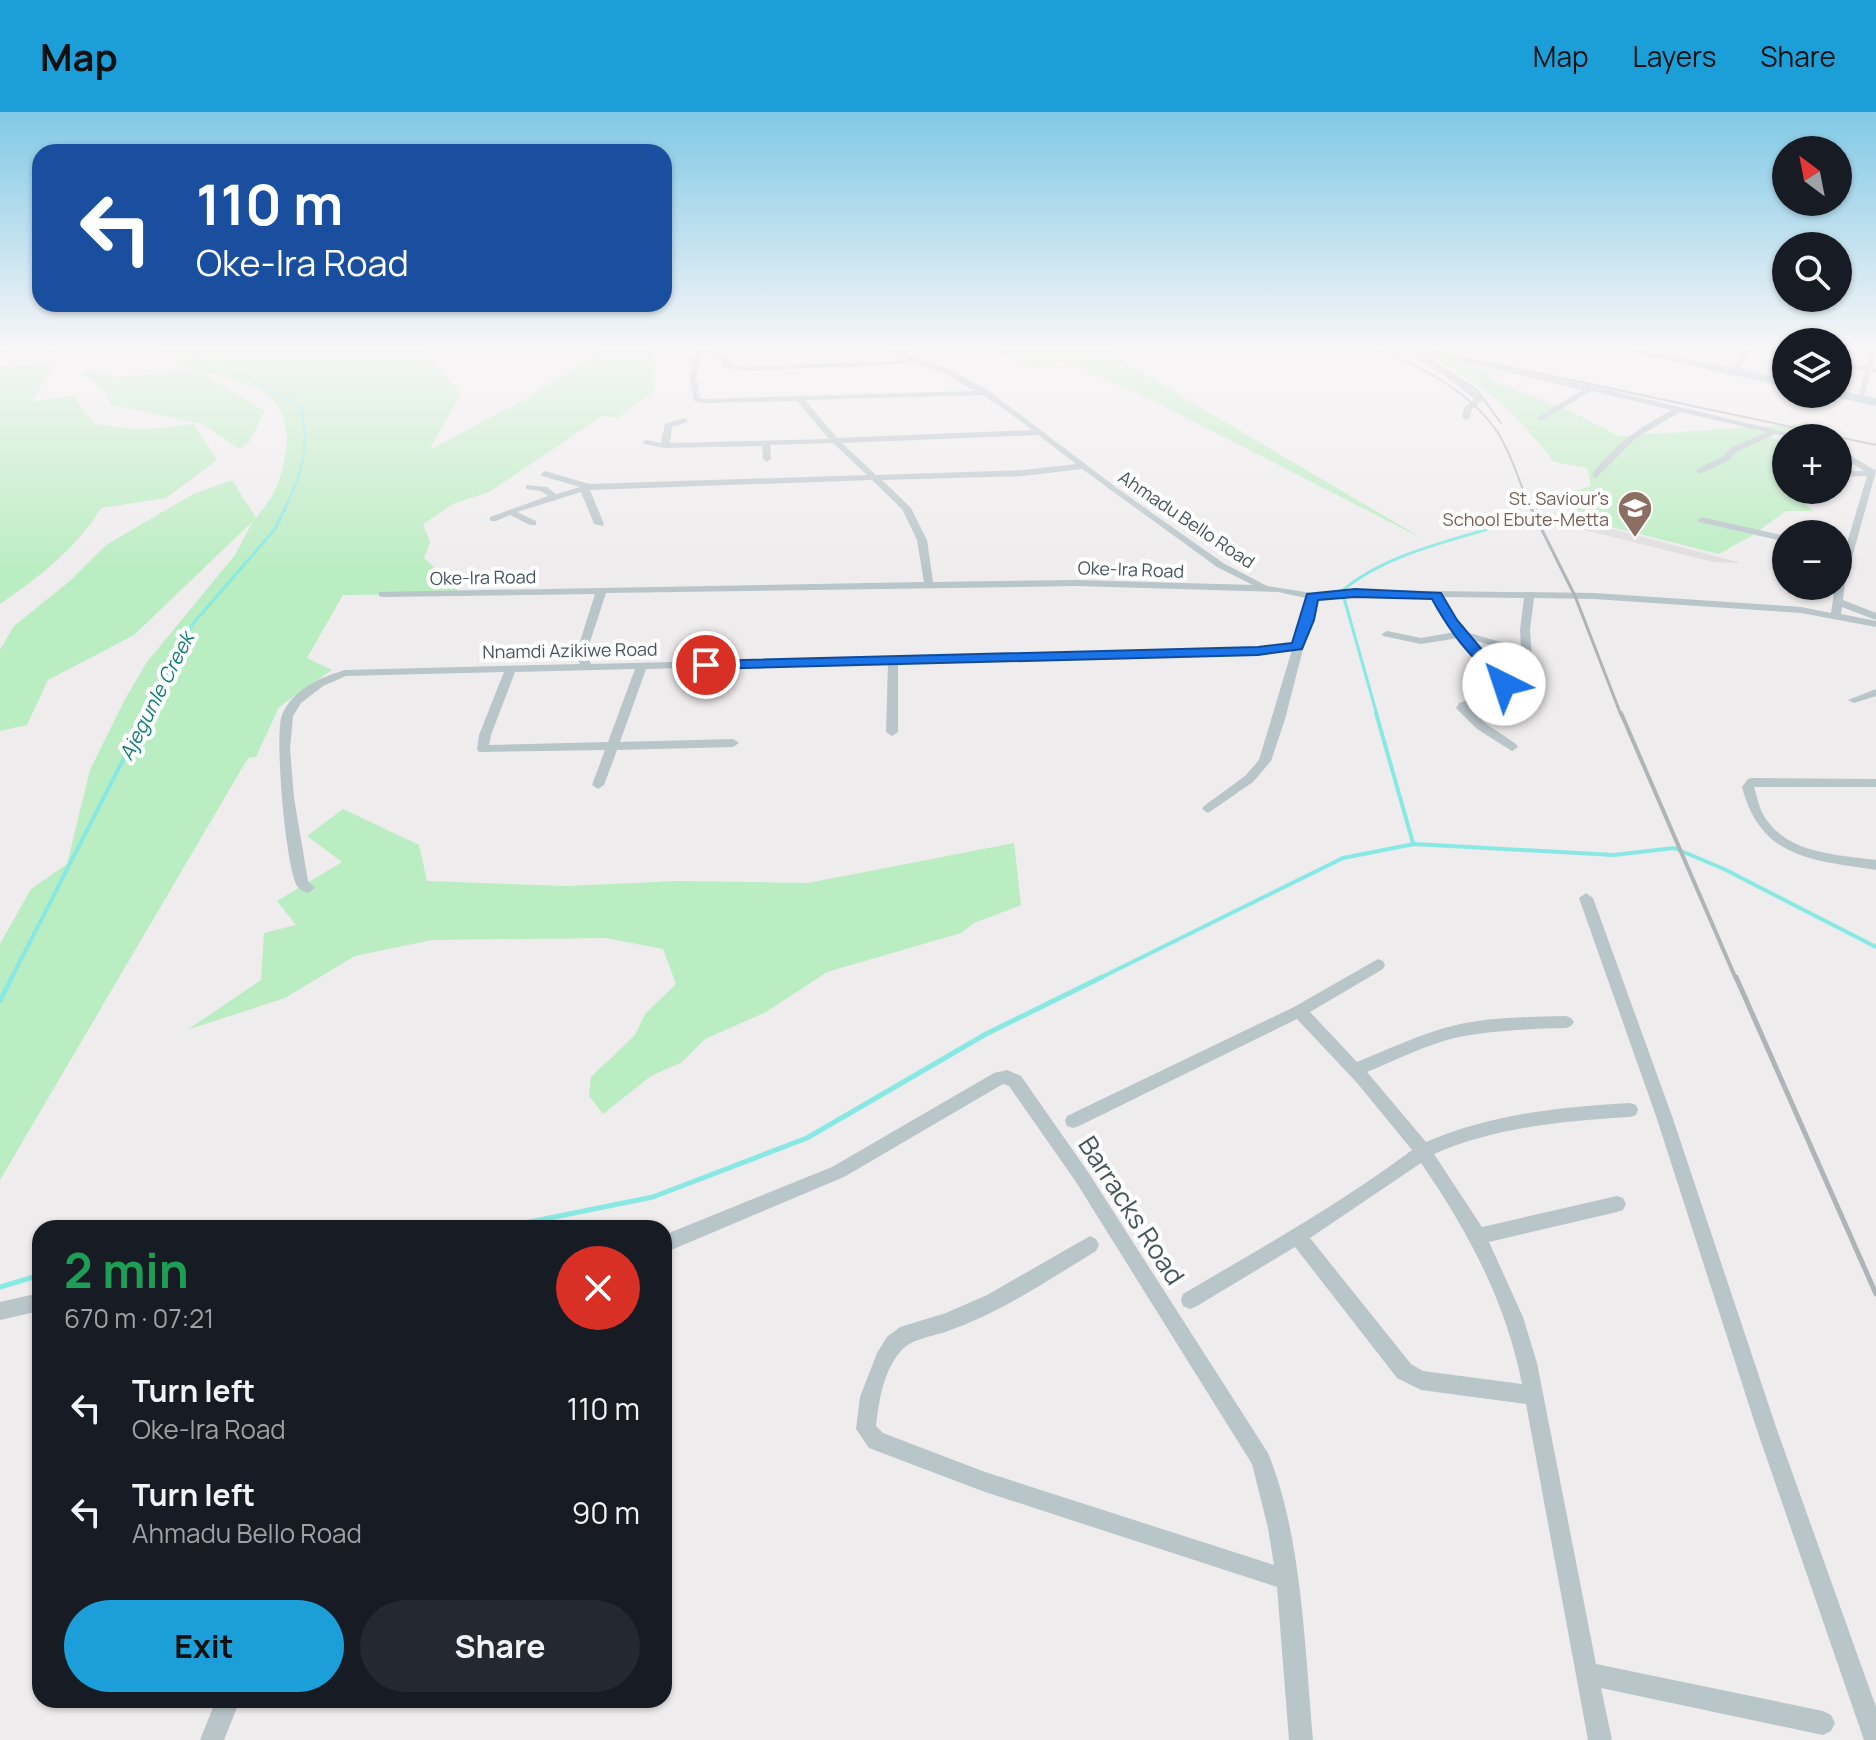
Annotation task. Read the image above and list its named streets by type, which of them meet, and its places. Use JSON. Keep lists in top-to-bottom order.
{
  "streets": {
    "street": [
      "Ahmadu Bello Road",
      "Oke-Ira Road",
      "Nnamdi Azikiwe Road",
      "Barracks Road"
    ]
  },
  "crossings": [
    ["Ahmadu Bello Road", "Oke-Ira Road"]
  ],
  "water": ["Ajegunle Creek"],
  "places": {
    "school or university": ["St. Saviour's School Ebute-Metta"]
  },
  "north": "top left",
  "page": {
    "header": "Map",
    "nav": ["Map", "Layers", "Share"],
    "map_buttons": ["+", "−"],
    "turn": ["110 m", "Oke-Ira Road"],
    "heading": ["2 min", "670 m · 07:21"],
    "list": [
      {
        "name": "Turn left",
        "note": "Oke-Ira Road",
        "value": "110 m"
      },
      {
        "name": "Turn left",
        "note": "Ahmadu Bello Road",
        "value": "90 m"
      }
    ],
    "buttons": ["Exit", "Share"]
  }
}
